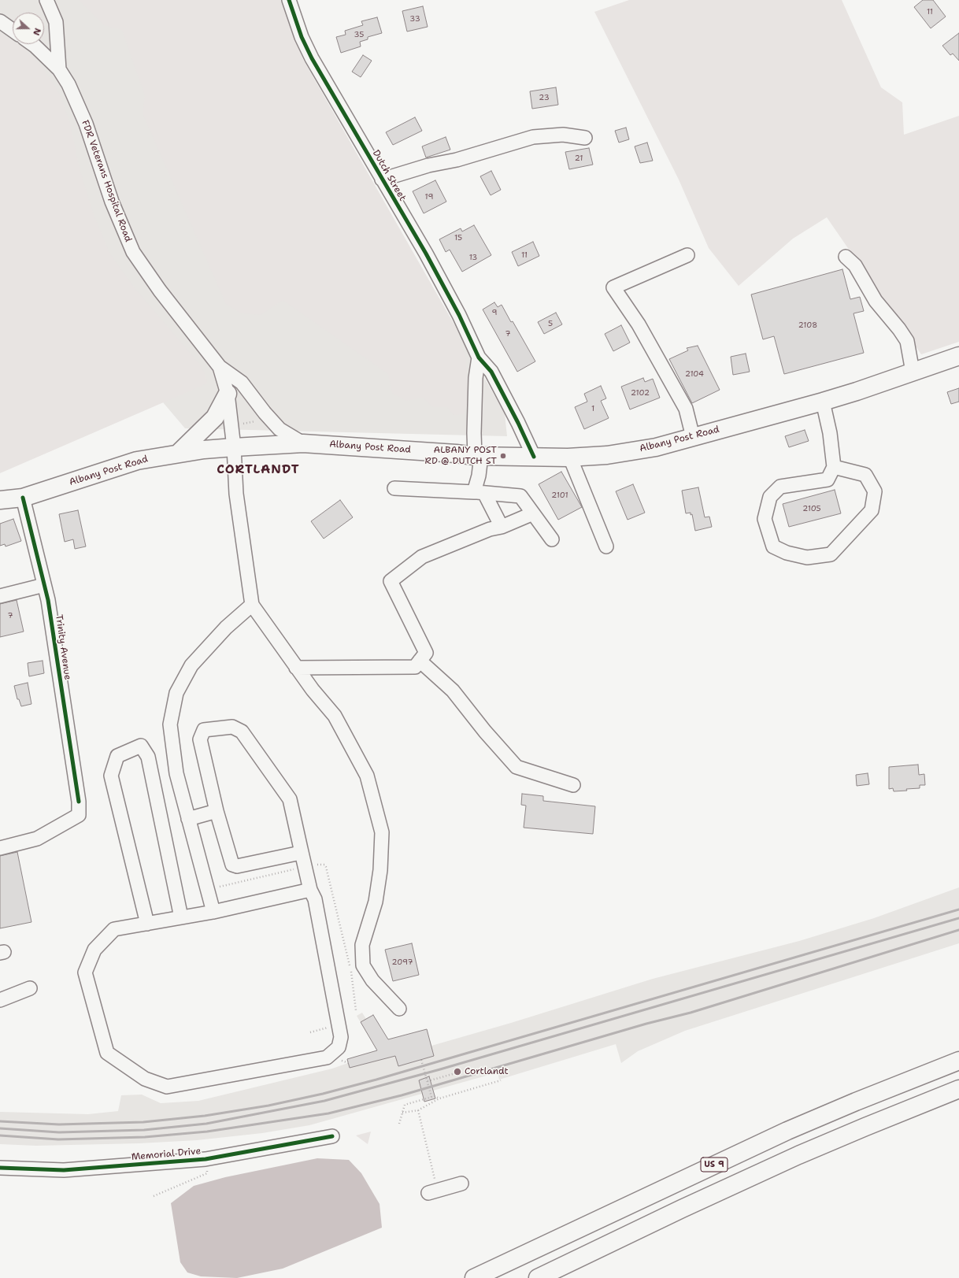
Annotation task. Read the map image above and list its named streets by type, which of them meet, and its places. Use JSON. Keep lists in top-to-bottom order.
{
  "streets": {
    "main road": ["Albany Post Road", "US 9"],
    "street": [
      "Dutch Street",
      "FDR Veterans Hospital Road",
      "Trinity Avenue",
      "Memorial Drive"
    ]
  },
  "crossings": [
    ["Dutch Street", "Albany Post Road"],
    ["FDR Veterans Hospital Road", "Albany Post Road"],
    ["Albany Post Road", "Trinity Avenue"]
  ],
  "districts": ["CORTLANDT"],
  "places": ["ALBANY POST RD @ DUTCH ST", "Cortlandt"],
  "house_numbers": [
    "11",
    "33",
    "35",
    "23",
    "21",
    "19",
    "15",
    "11",
    "13",
    "9",
    "5",
    "2108",
    "7",
    "2104",
    "2102",
    "1",
    "2101",
    "2105",
    "7",
    "2097"
  ],
  "north": "right"
}
